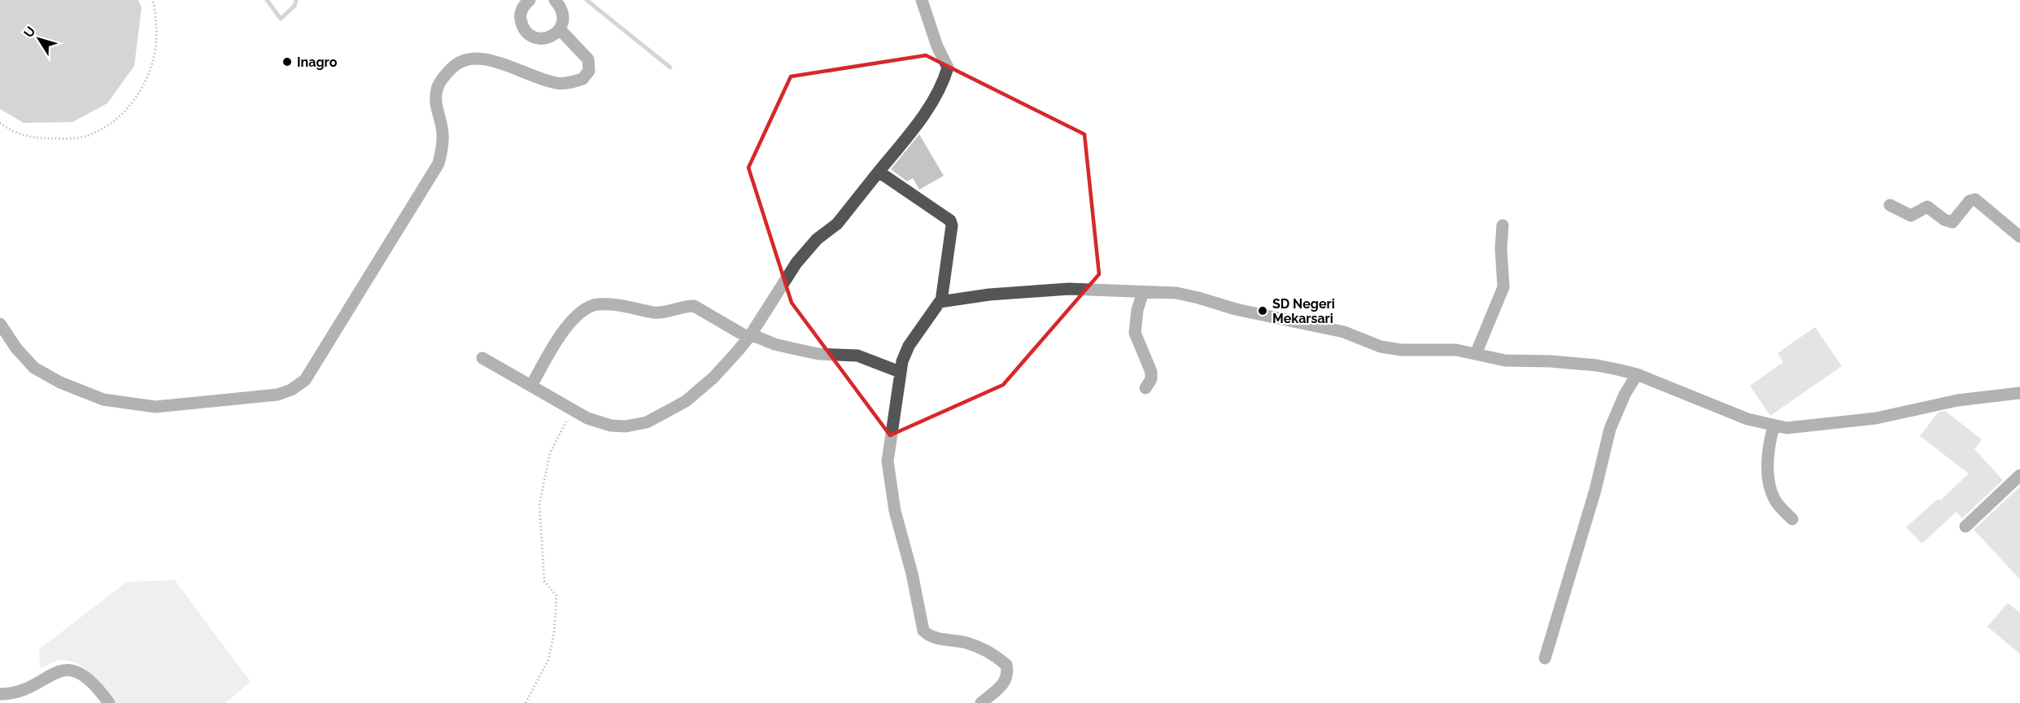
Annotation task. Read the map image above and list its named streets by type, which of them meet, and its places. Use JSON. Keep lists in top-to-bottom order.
{
  "places": ["Inagro", "SD Negeri Mekarsari"],
  "north": "top left"
}
